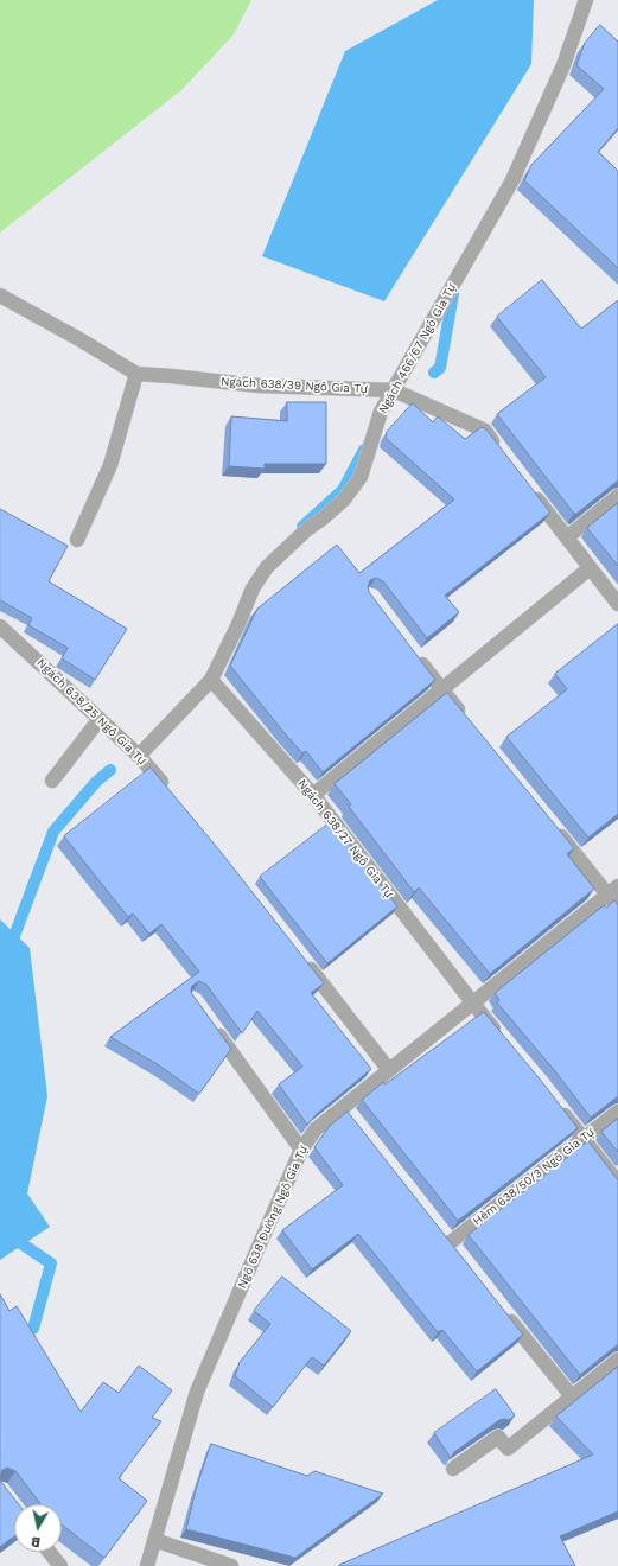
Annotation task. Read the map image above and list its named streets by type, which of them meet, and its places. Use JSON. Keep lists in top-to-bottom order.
{
  "streets": {
    "street": [
      "Ngách 466/67 Ngô Gia Tự",
      "Ngách 638/39 Ngô Gia Tự",
      "Ngách 638/25 Ngô Gia Tự",
      "Ngách 638/27 Ngô Gia Tự",
      "Hẻm 638/50/3 Ngô Gia Tự",
      "Ngõ 638 Đường Ngô Gia Tự"
    ]
  },
  "crossings": [
    ["Ngách 466/67 Ngô Gia Tự", "Ngách 638/39 Ngô Gia Tự"],
    ["Ngách 466/67 Ngô Gia Tự", "Ngách 638/25 Ngô Gia Tự"],
    ["Ngách 466/67 Ngô Gia Tự", "Ngách 638/27 Ngô Gia Tự"],
    ["Ngách 638/27 Ngô Gia Tự", "Ngõ 638 Đường Ngô Gia Tự"]
  ],
  "north": "bottom"
}
